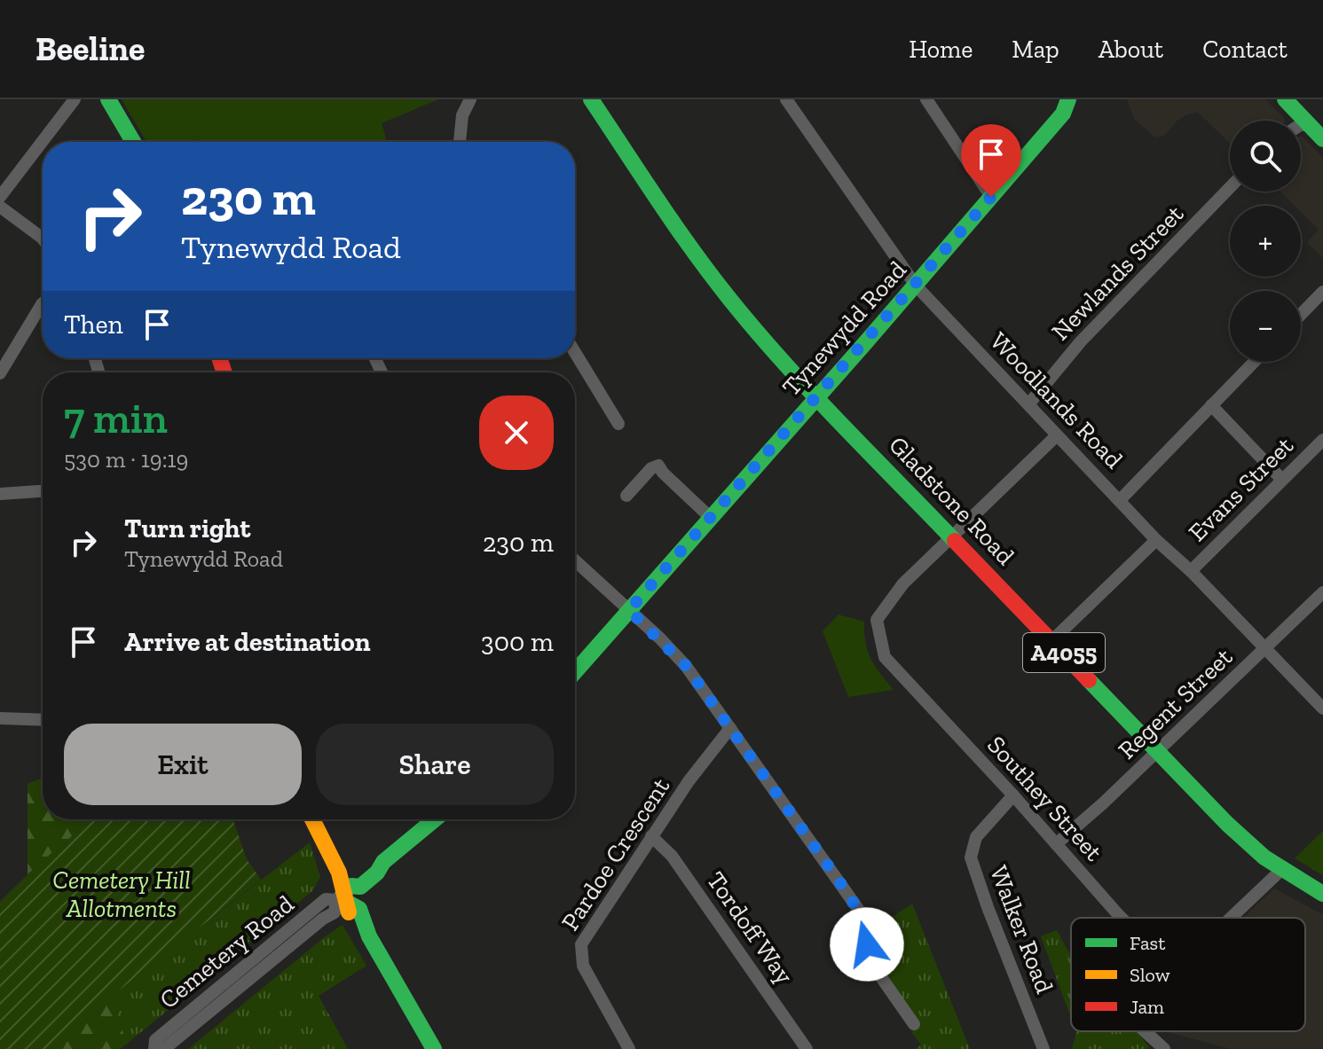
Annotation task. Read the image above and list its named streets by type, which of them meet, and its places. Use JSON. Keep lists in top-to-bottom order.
{
  "streets": {
    "street": [
      "Newlands Street",
      "Tynewydd Road",
      "Woodlands Road",
      "Evans Street",
      "Gladstone Road",
      "A4055",
      "Regent Street",
      "Southey Street",
      "Pardoe Crescent",
      "Tordoff Way",
      "Walker Road",
      "Cemetery Road"
    ]
  },
  "crossings": [
    ["Newlands Street", "Woodlands Road"],
    ["Tynewydd Road", "Woodlands Road"],
    ["Tynewydd Road", "Gladstone Road"],
    ["Woodlands Road", "Evans Street"],
    ["Woodlands Road", "Regent Street"],
    ["Gladstone Road", "Regent Street"],
    ["Gladstone Road", "Southey Street"],
    ["Regent Street", "Southey Street"],
    ["Southey Street", "Walker Road"],
    ["Pardoe Crescent", "Tordoff Way"]
  ],
  "parks": ["Cemetery Hill Allotments"],
  "legend": ["Fast", "Slow", "Jam"],
  "page": {
    "header": "Beeline",
    "nav": [
      "Home",
      "Map",
      "About",
      "Contact"
    ],
    "map_buttons": ["+", "−"],
    "turn": ["230 m", "Tynewydd Road"],
    "then": "Then",
    "heading": ["7 min", "530 m · 19:19"],
    "list": [
      {
        "name": "Turn right",
        "note": "Tynewydd Road",
        "value": "230 m"
      },
      {
        "name": "Arrive at destination",
        "value": "300 m"
      }
    ],
    "buttons": ["Exit", "Share"]
  }
}
